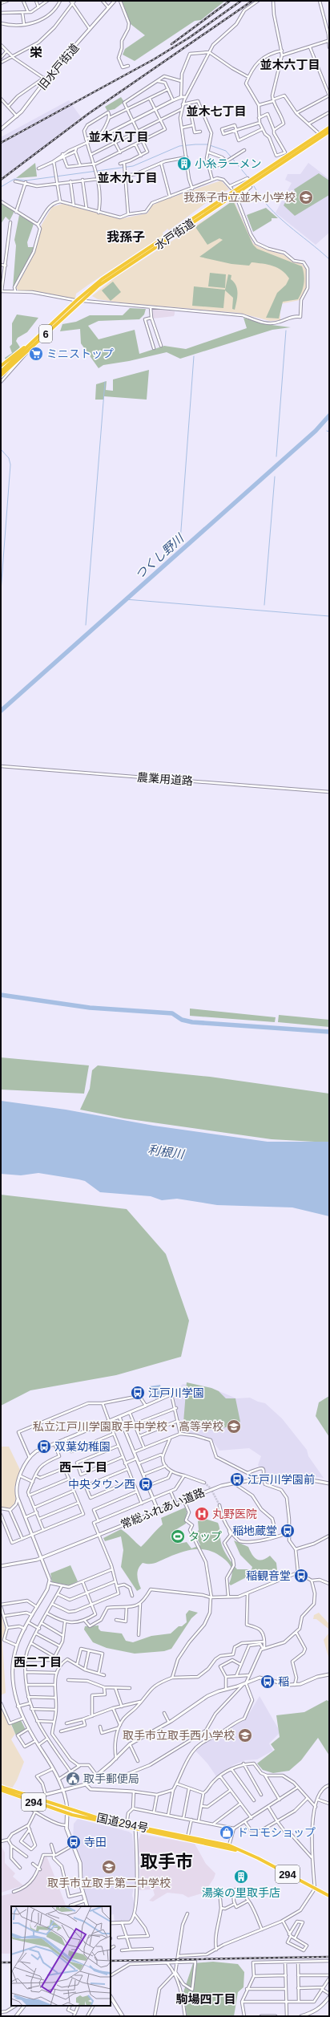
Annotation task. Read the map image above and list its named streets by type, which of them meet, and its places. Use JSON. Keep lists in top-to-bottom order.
{
  "streets": {
    "highway": [
      "水戸街道",
      "6",
      "294",
      "国道294号"
    ],
    "street": ["旧水戸街道", "農業用道路", "常総ふれあい道路"]
  },
  "districts": [
    "栄",
    "並木六丁目",
    "並木七丁目",
    "並木八丁目",
    "並木九丁目",
    "我孫子",
    "西一丁目",
    "西二丁目",
    "取手市",
    "駒場四丁目"
  ],
  "water": ["つくし野川", "利根川"],
  "places": {
    "building": ["小糸ラーメン", "湯楽の里取手店"],
    "school or university": [
      "我孫子市立並木小学校",
      "私立江戸川学園取手中学校・高等学校",
      "取手市立取手西小学校",
      "取手市立取手第二中学校"
    ],
    "supermarket": ["ミニストップ"],
    "bus stop": [
      "江戸川学園",
      "双葉幼稚園",
      "江戸川学園前",
      "中央タウン西",
      "稲地蔵堂",
      "稲観音堂",
      "稲",
      "寺田"
    ],
    "hospital": ["丸野医院"],
    "sports": ["タップ"],
    "public building": ["取手郵便局"],
    "shop": ["ドコモショップ"]
  }
}
